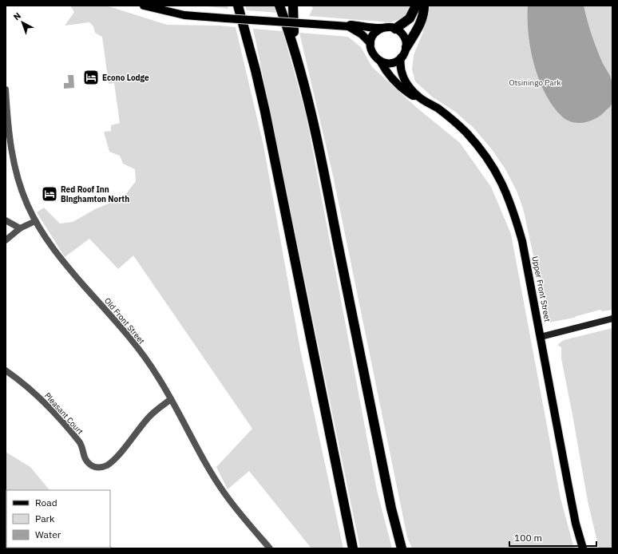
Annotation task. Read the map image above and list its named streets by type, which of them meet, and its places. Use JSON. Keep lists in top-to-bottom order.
{
  "streets": {
    "main road": ["Upper Front Street"],
    "street": ["Old Front Street", "Pleasant Court"]
  },
  "crossings": [
    ["Old Front Street", "Pleasant Court"]
  ],
  "parks": ["Otsiningo Park"],
  "places": {
    "hotel": ["Econo Lodge", "Red Roof Inn Binghamton North"]
  },
  "legend": ["Road", "Park", "Water"],
  "scale_bar": "100 m",
  "north": "top left"
}
